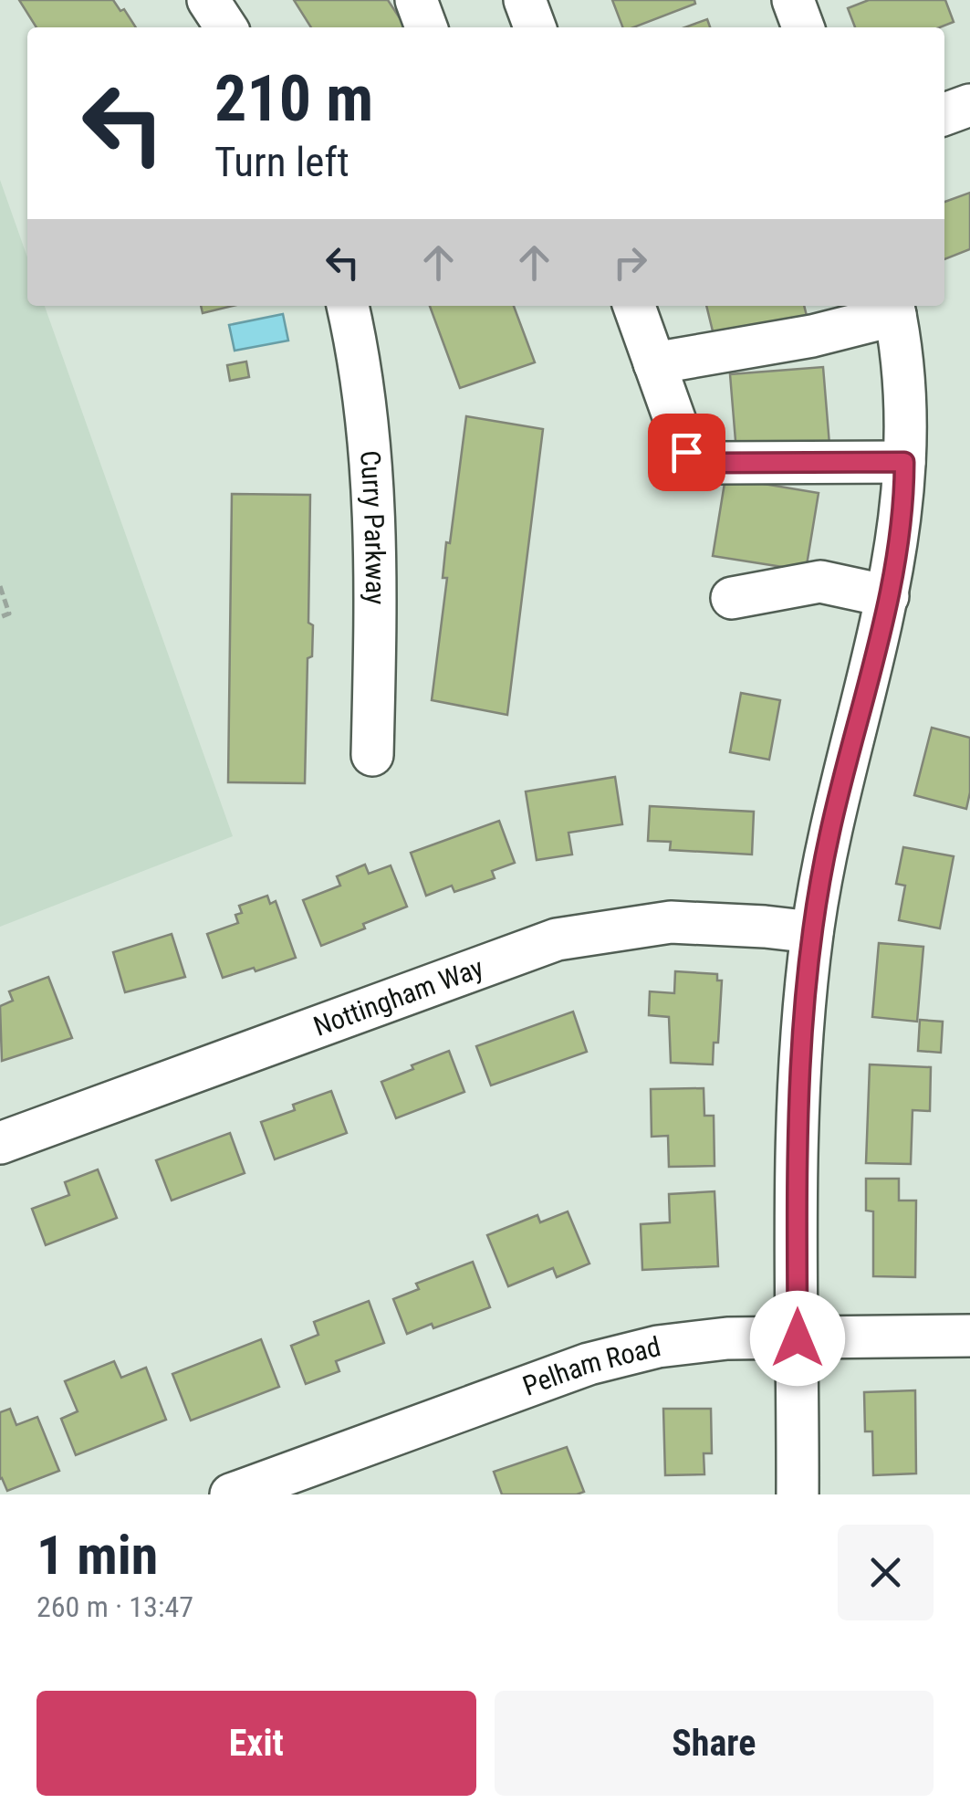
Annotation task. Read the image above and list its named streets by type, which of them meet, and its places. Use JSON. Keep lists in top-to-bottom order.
{
  "streets": {
    "street": ["Curry Parkway", "Nottingham Way", "Pelham Road"]
  },
  "page": {
    "turn": ["210 m", "Turn left"],
    "heading": ["1 min", "260 m · 13:47"],
    "buttons": ["Exit", "Share"]
  }
}
